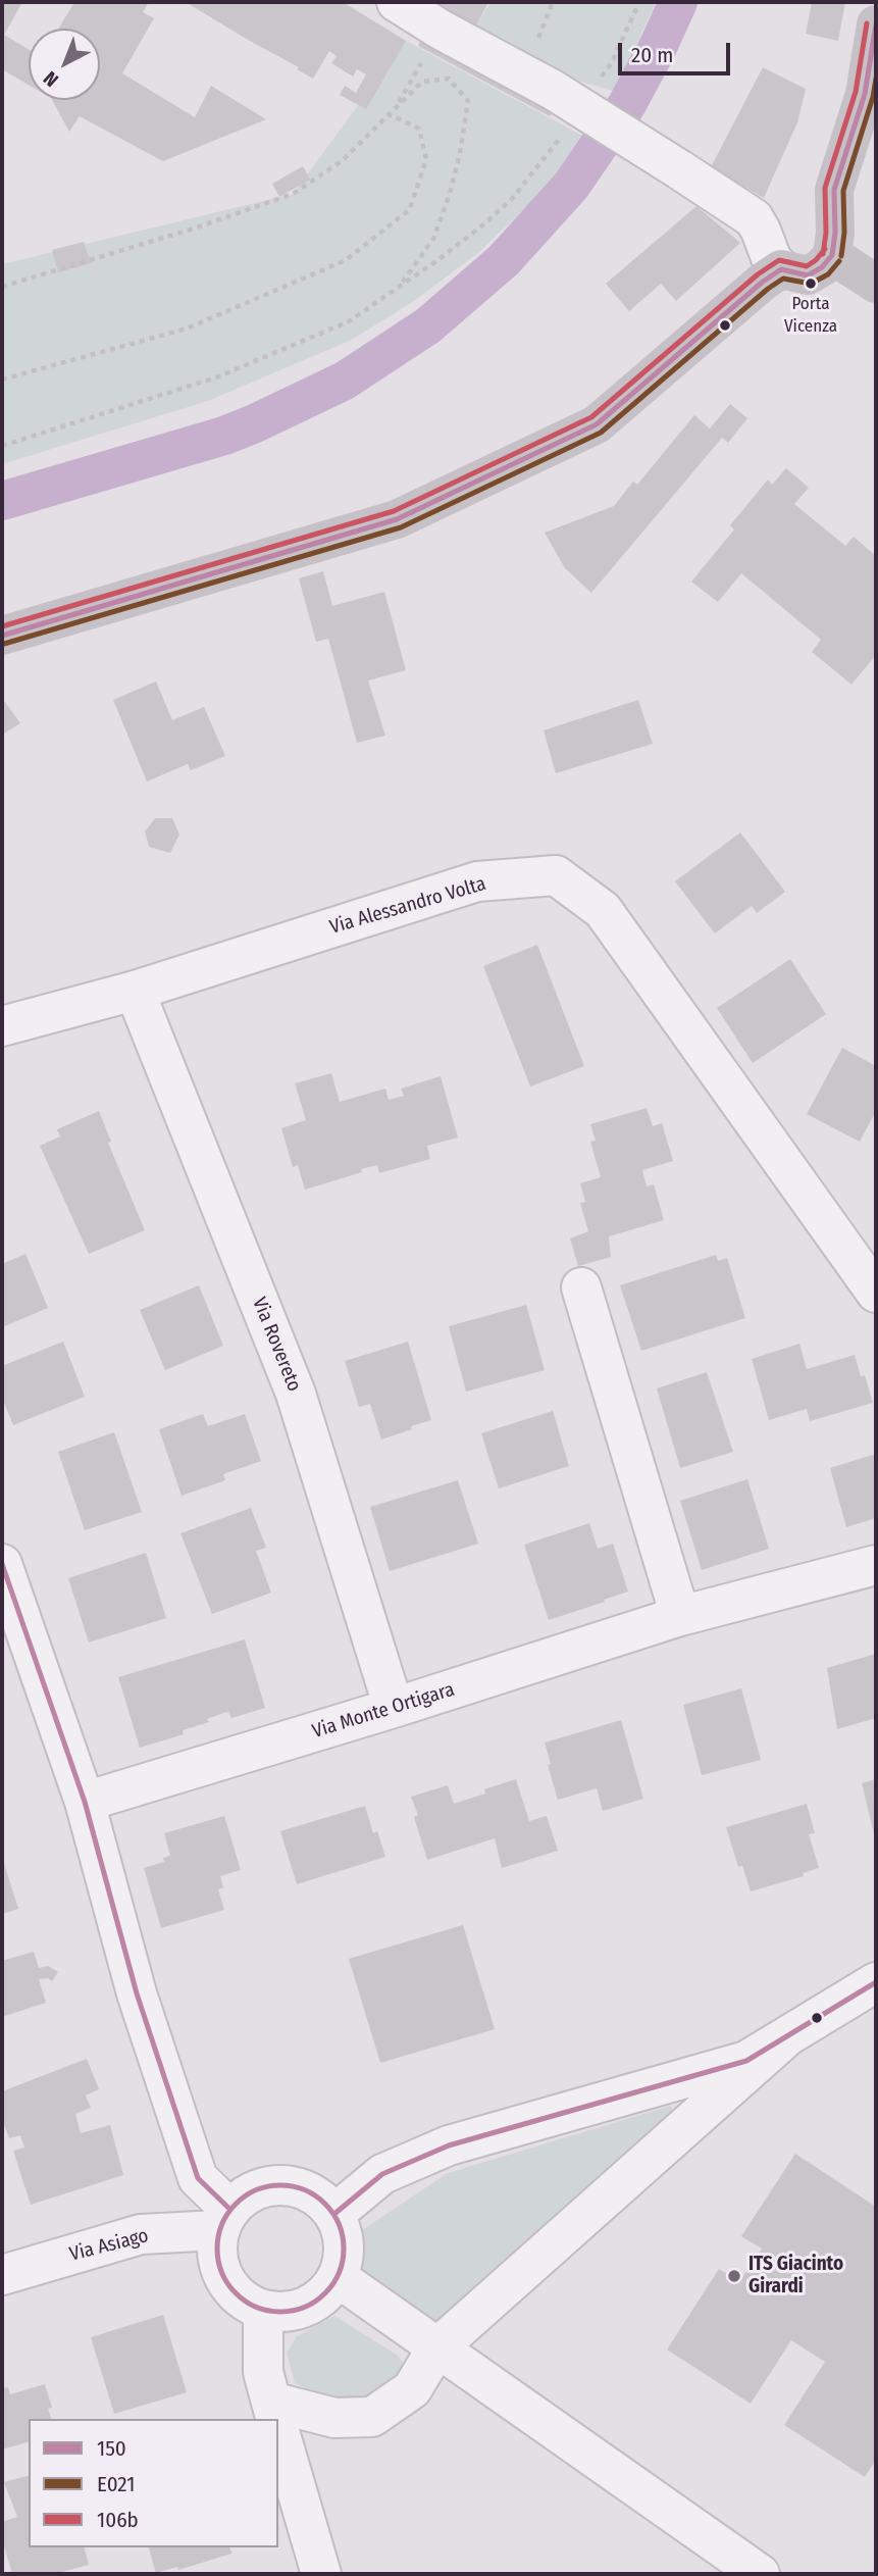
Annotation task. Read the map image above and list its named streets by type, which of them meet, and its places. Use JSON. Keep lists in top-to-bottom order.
{
  "streets": {
    "street": [
      "Via Alessandro Volta",
      "Via Rovereto",
      "Via Monte Ortigara",
      "Via Asiago"
    ]
  },
  "crossings": [
    ["Via Alessandro Volta", "Via Rovereto"],
    ["Via Rovereto", "Via Monte Ortigara"]
  ],
  "places": ["Porta Vicenza", "ITS Giacinto Girardi"],
  "lines": ["transit line 106b", "transit line 150", "transit line E021"],
  "legend": ["150", "E021", "106b"],
  "scale_bar": "20 m",
  "north": "bottom left"
}
